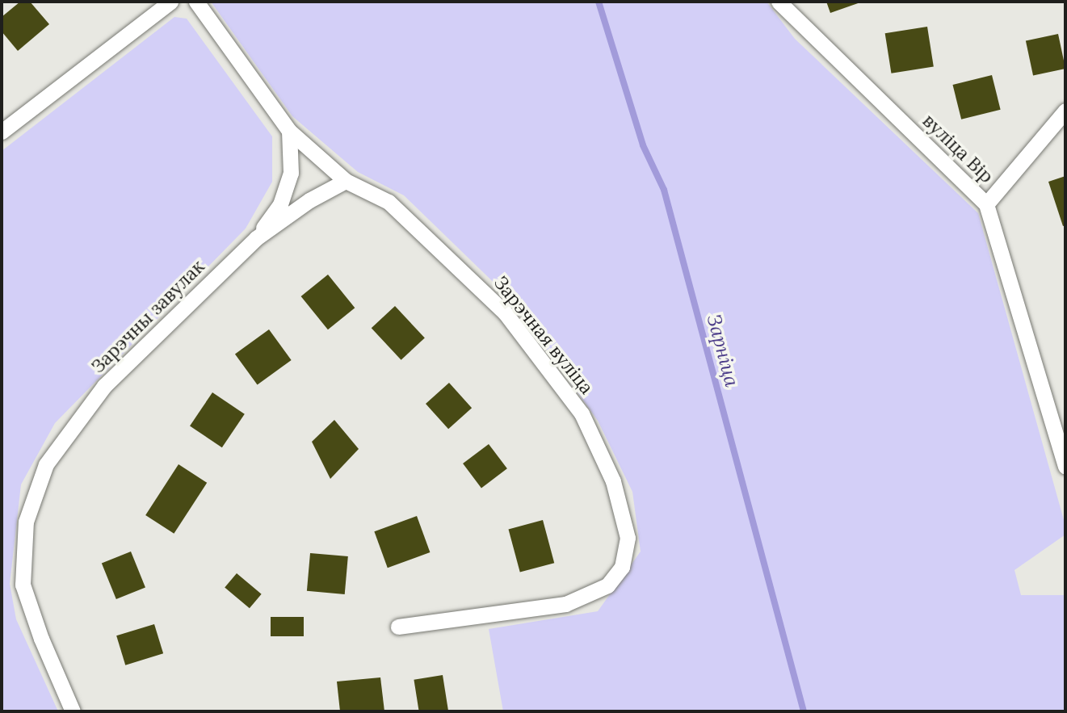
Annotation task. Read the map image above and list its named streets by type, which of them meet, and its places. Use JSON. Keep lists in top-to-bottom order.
{
  "streets": {
    "street": ["вуліца Вір", "Зарэчны завулак", "Зарэчная вуліца"]
  },
  "crossings": [
    ["Зарэчны завулак", "Зарэчная вуліца"]
  ],
  "water": ["Зарніца"]
}
